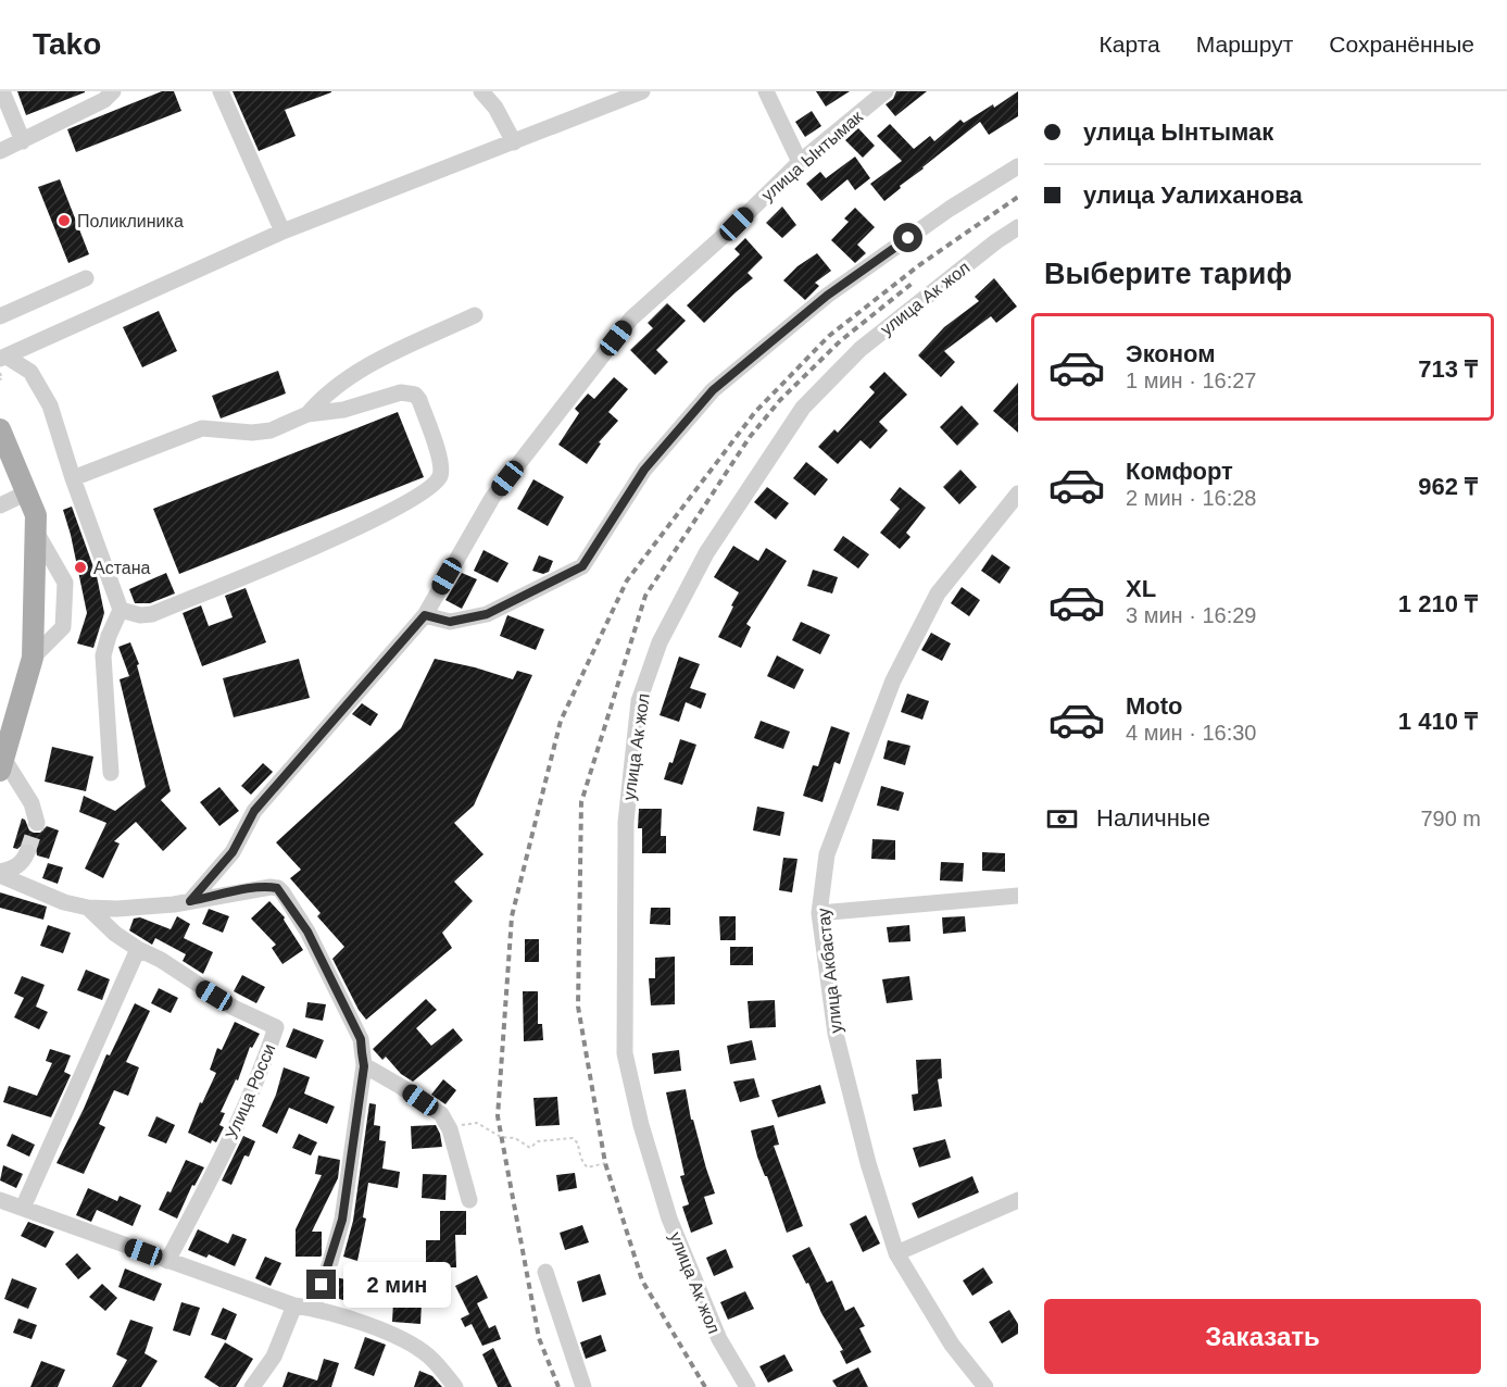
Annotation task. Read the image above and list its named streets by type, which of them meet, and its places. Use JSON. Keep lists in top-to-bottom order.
{
  "streets": {
    "street": [
      "улица Ынтымак",
      "улица Ак жол",
      "улица Акбастау",
      "Улица Росси"
    ]
  },
  "places": ["Поликлиника", "Астана"],
  "page": {
    "header": "Tako",
    "nav": ["Карта", "Маршрут", "Сохранённые"],
    "banner": ["улица Ынтымак", "улица Уалиханова"],
    "heading": "Выберите тариф",
    "list": [
      {
        "name": "Эконом",
        "note": "1 мин · 16:27",
        "value": "713 ₸"
      },
      {
        "name": "Комфорт",
        "note": "2 мин · 16:28",
        "value": "962 ₸"
      },
      {
        "name": "XL",
        "note": "3 мин · 16:29",
        "value": "1 210 ₸"
      },
      {
        "name": "Moto",
        "note": "4 мин · 16:30",
        "value": "1 410 ₸"
      }
    ],
    "pay": ["Наличные", "790 m"],
    "bubble": "2 мин",
    "buttons": "Заказать"
  }
}
